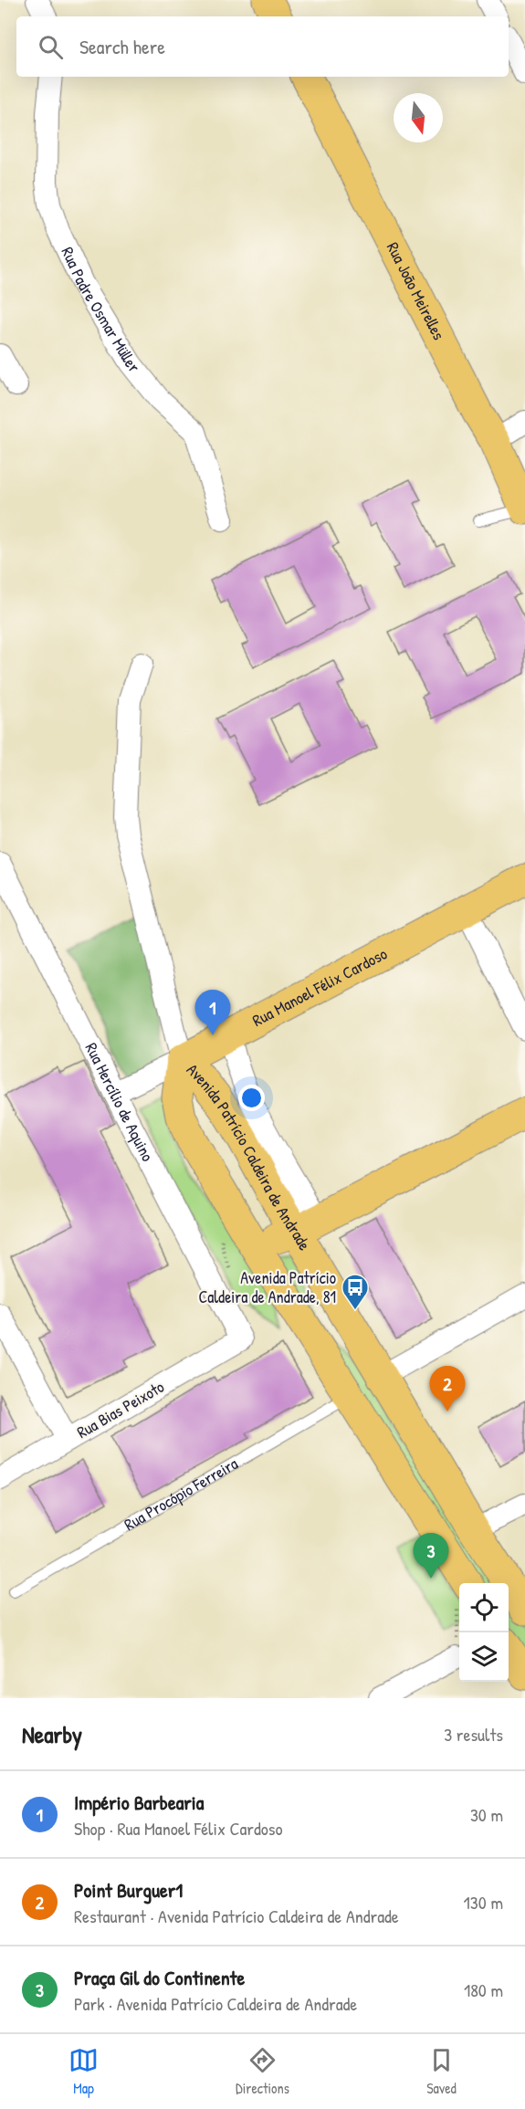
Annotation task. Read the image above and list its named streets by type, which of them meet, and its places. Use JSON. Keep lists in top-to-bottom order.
{
  "streets": {
    "main road": ["Rua João Meirelles", "Rua Manoel Félix Cardoso", "Avenida Patrício Caldeira de Andrade"],
    "street": ["Rua Padre Osmar Müller", "Rua Hercílio de Aquino", "Rua Bias Peixoto"],
    "lane": ["Rua Procópio Ferreira"]
  },
  "crossings": [
    ["Rua Manoel Félix Cardoso", "Rua Hercílio de Aquino"],
    ["Rua Manoel Félix Cardoso", "Avenida Patrício Caldeira de Andrade"],
    ["Rua Hercílio de Aquino", "Rua Bias Peixoto"],
    ["Avenida Patrício Caldeira de Andrade", "Rua Procópio Ferreira"]
  ],
  "places": {
    "bus stop": ["Avenida Patrício Caldeira de Andrade, 81"]
  },
  "north": "bottom",
  "page": {
    "search": "Search here",
    "pins": ["1", "2", "3"],
    "heading": ["Nearby", "3 results"],
    "list": [
      {
        "mark": "1",
        "name": "Império Barbearia",
        "note": "Shop · Rua Manoel Félix Cardoso",
        "value": "30 m"
      },
      {
        "mark": "2",
        "name": "Point Burguer1",
        "note": "Restaurant · Avenida Patrício Caldeira de Andrade",
        "value": "130 m"
      },
      {
        "mark": "3",
        "name": "Praça Gil do Continente",
        "note": "Park · Avenida Patrício Caldeira de Andrade",
        "value": "180 m"
      }
    ],
    "nav": ["Map", "Directions", "Saved"]
  }
}
